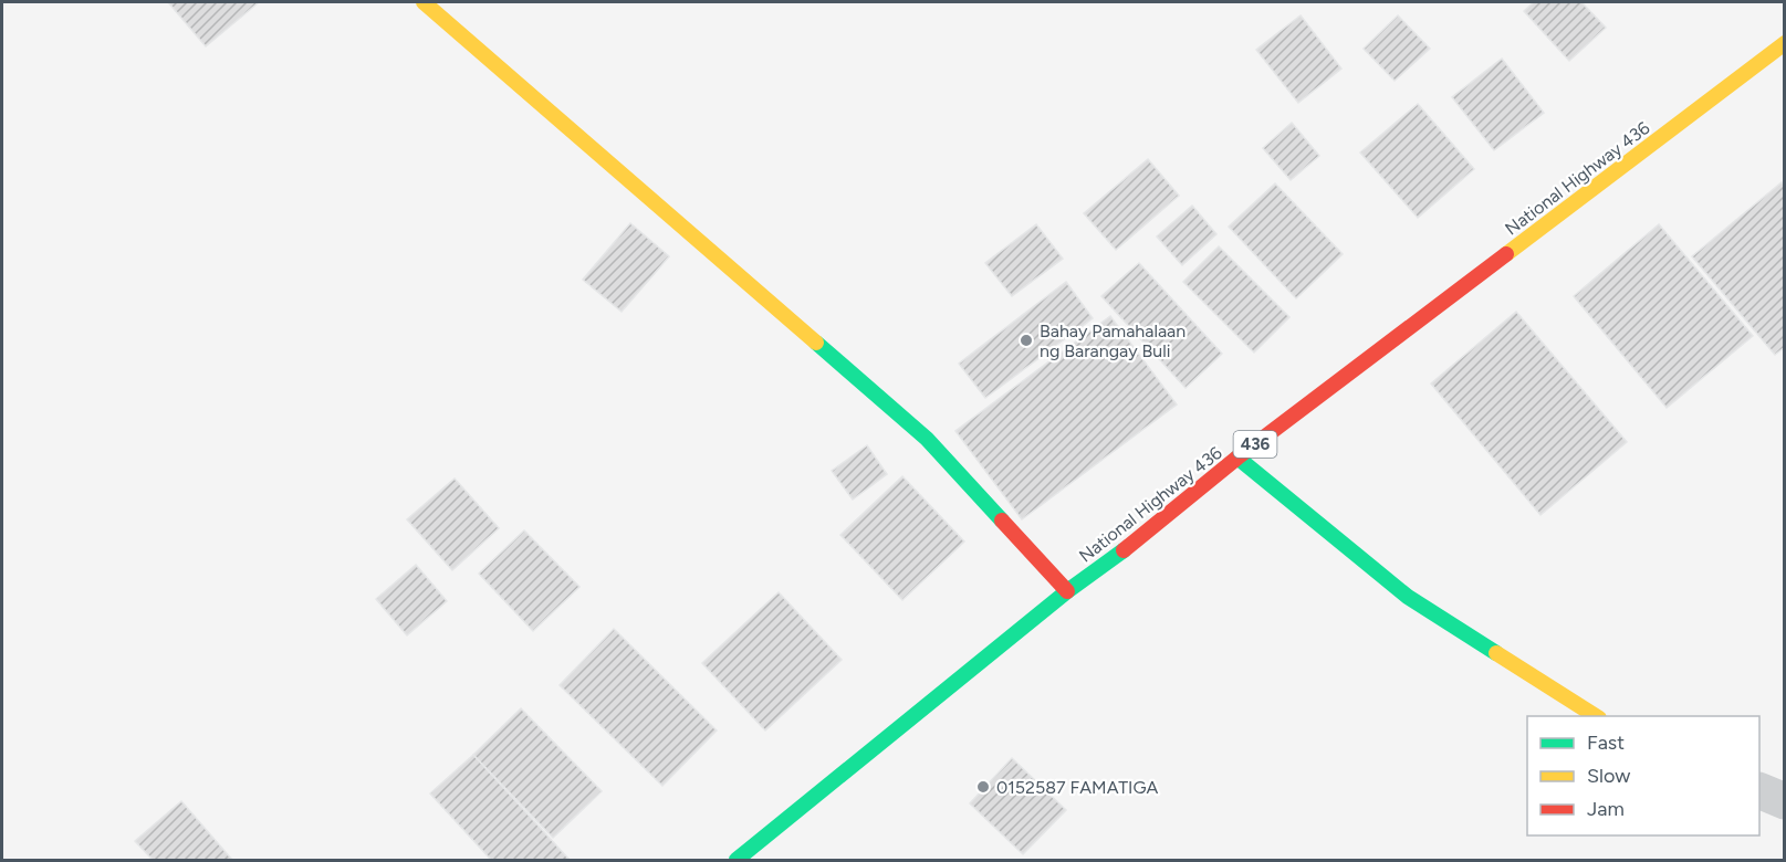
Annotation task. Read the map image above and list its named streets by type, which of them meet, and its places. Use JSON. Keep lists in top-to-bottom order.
{
  "streets": {
    "main road": ["National Highway 436", "436"]
  },
  "places": ["Bahay Pamahalaan ng Barangay Buli", "0152587 FAMATIGA"],
  "legend": ["Fast", "Slow", "Jam"]
}
